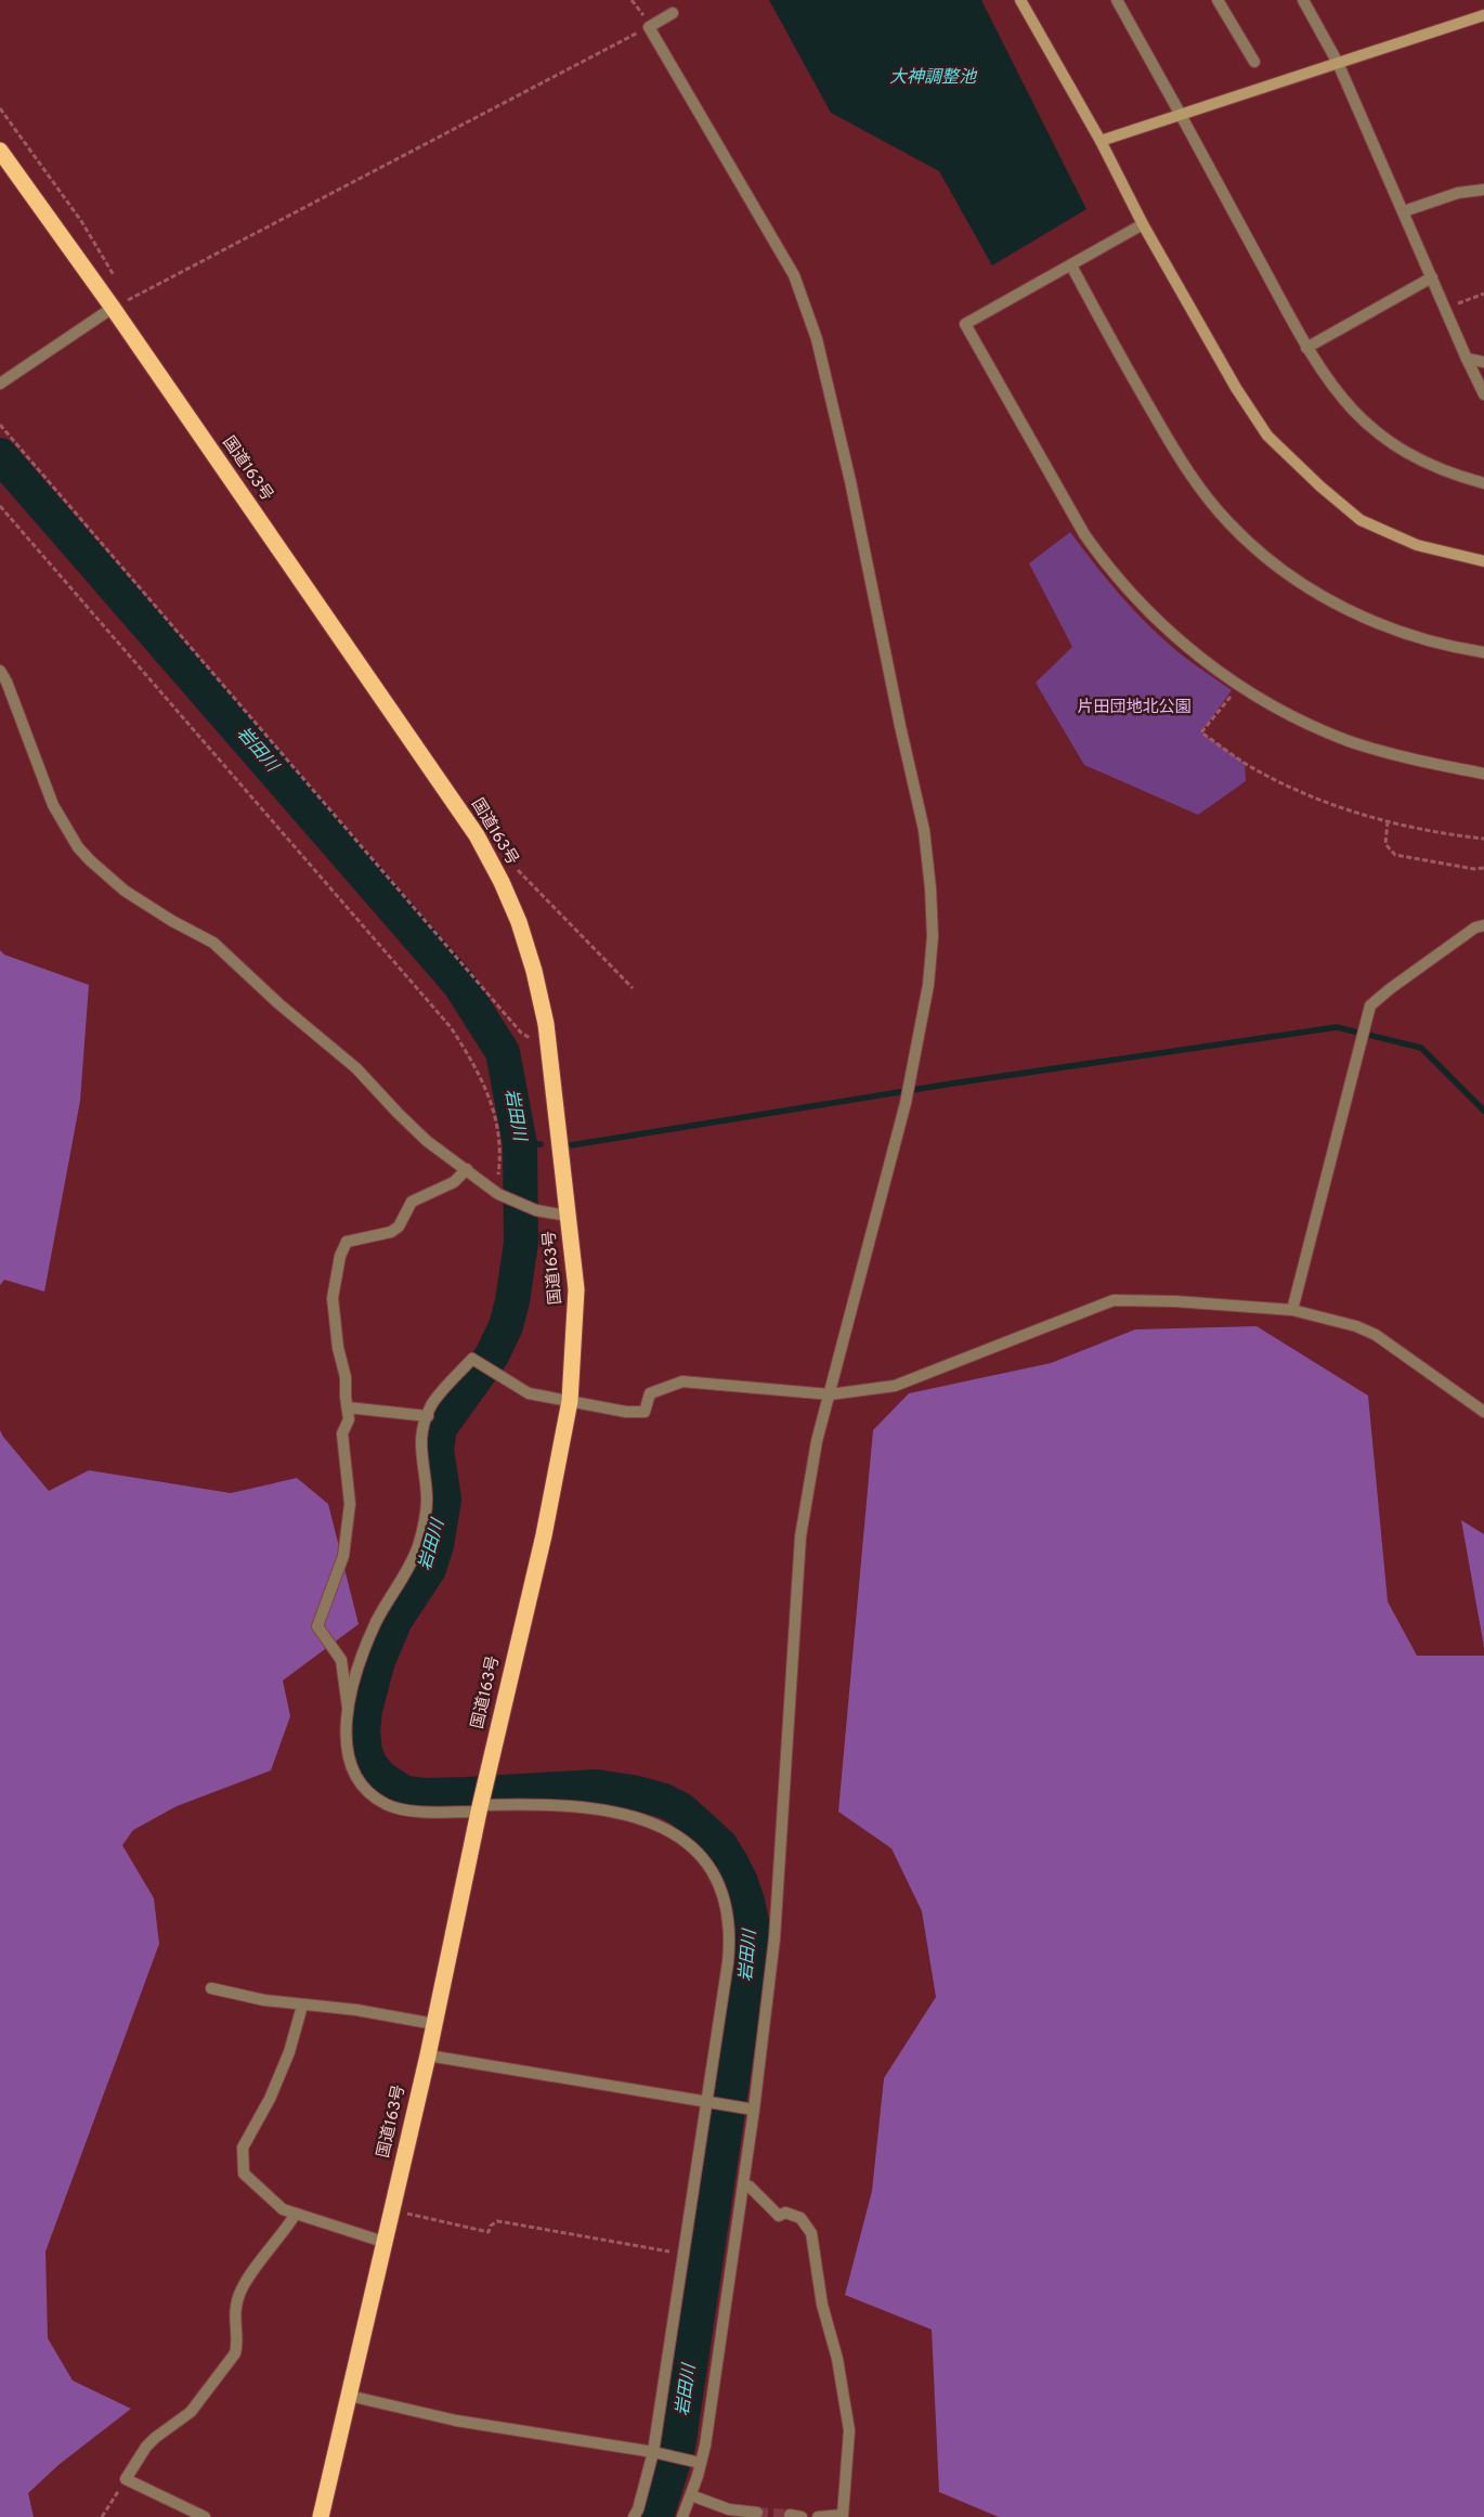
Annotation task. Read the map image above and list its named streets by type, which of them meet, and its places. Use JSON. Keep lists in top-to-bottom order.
{
  "streets": {
    "highway": ["国道163号"]
  },
  "water": ["大神調整池", "岩田川"],
  "parks": ["片田団地北公園"]
}
